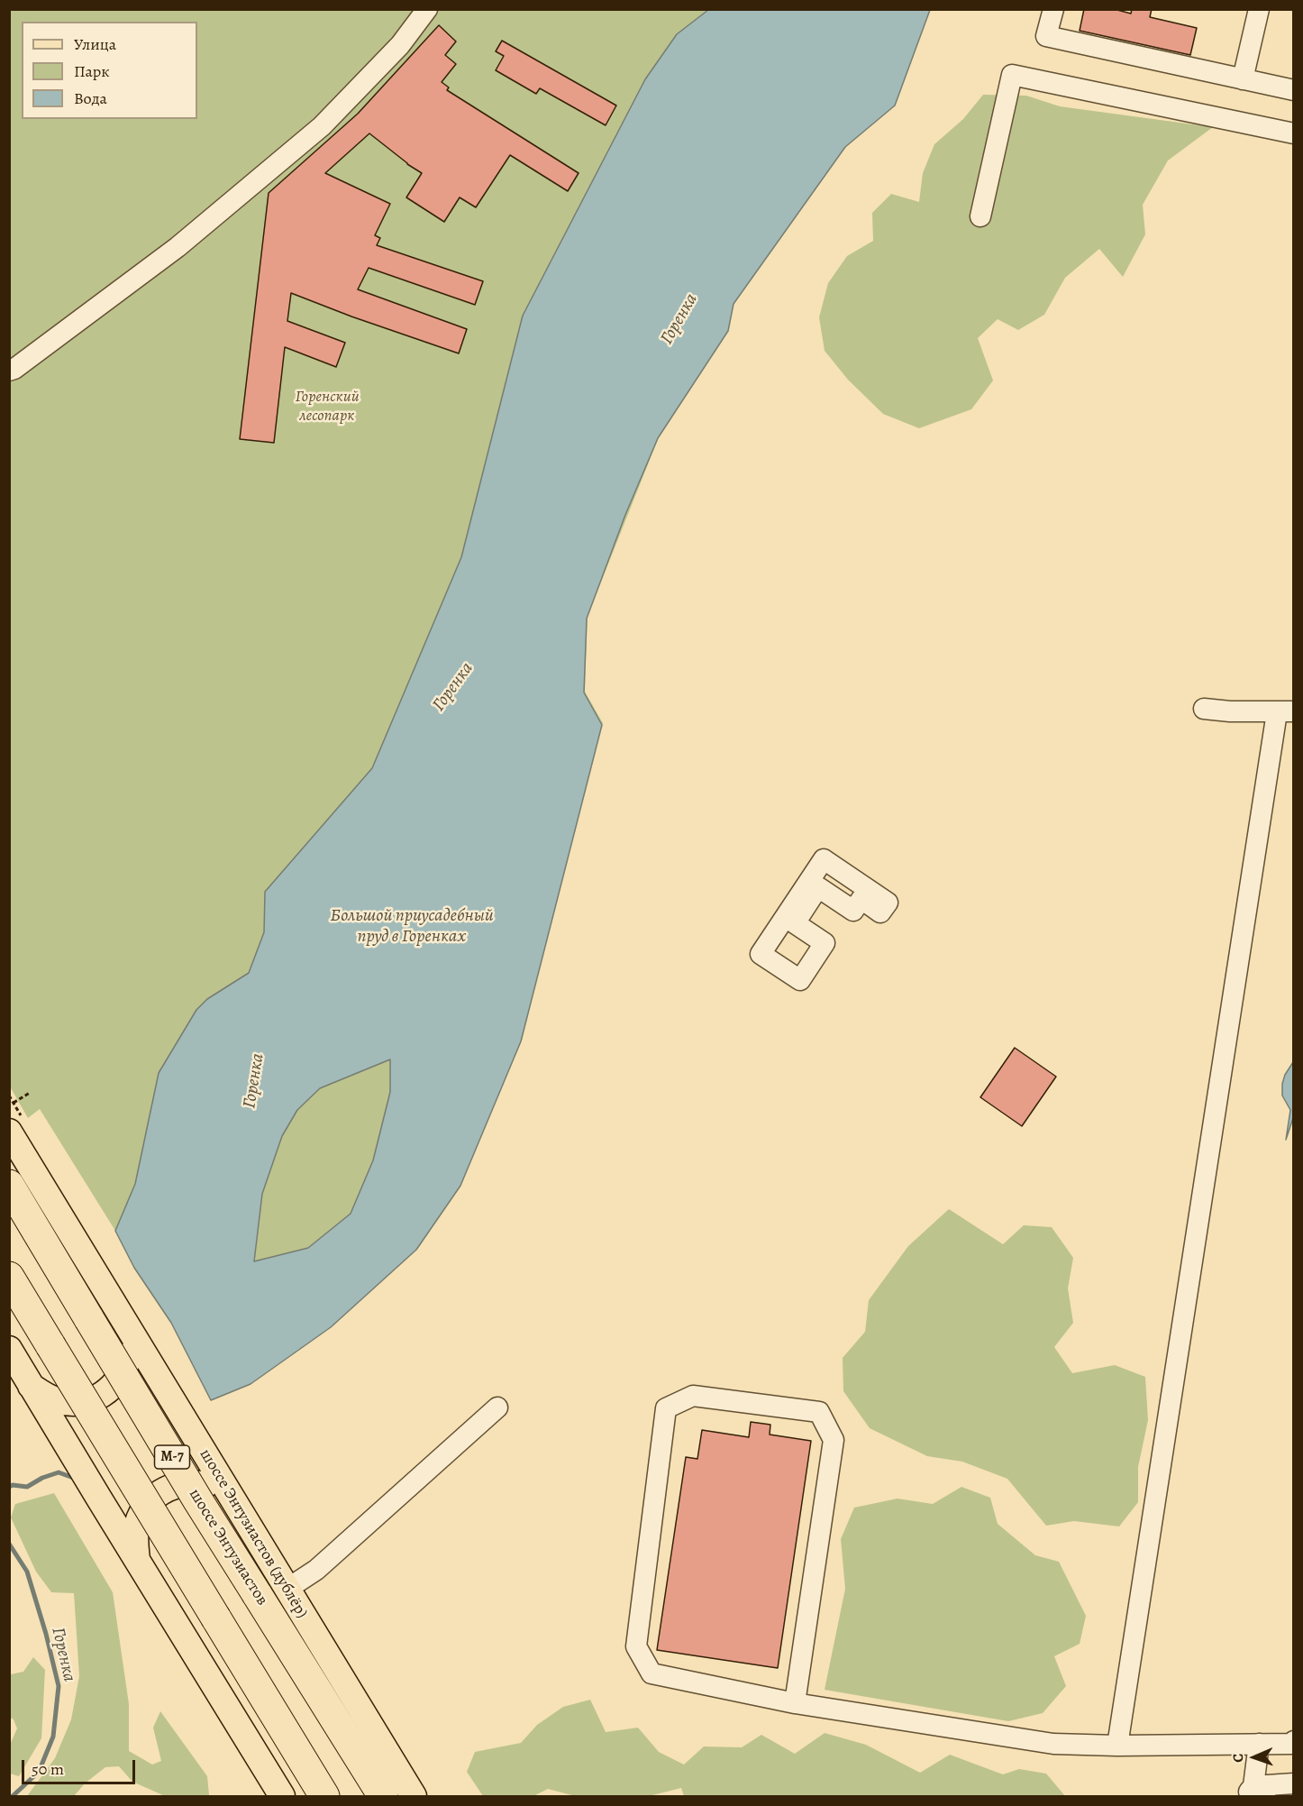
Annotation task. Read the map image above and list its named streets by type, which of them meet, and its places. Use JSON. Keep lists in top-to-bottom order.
{
  "streets": {
    "highway": ["М-7", "шоссе Энтузиастов"],
    "main road": ["шоссе Энтузиастов (дублёр)"]
  },
  "water": ["Горенка", "Большой приусадебный пруд в Горенках"],
  "parks": ["Горенский лесопарк"],
  "legend": ["Улица", "Парк", "Вода"],
  "scale_bar": "50 m",
  "north": "left"
}
